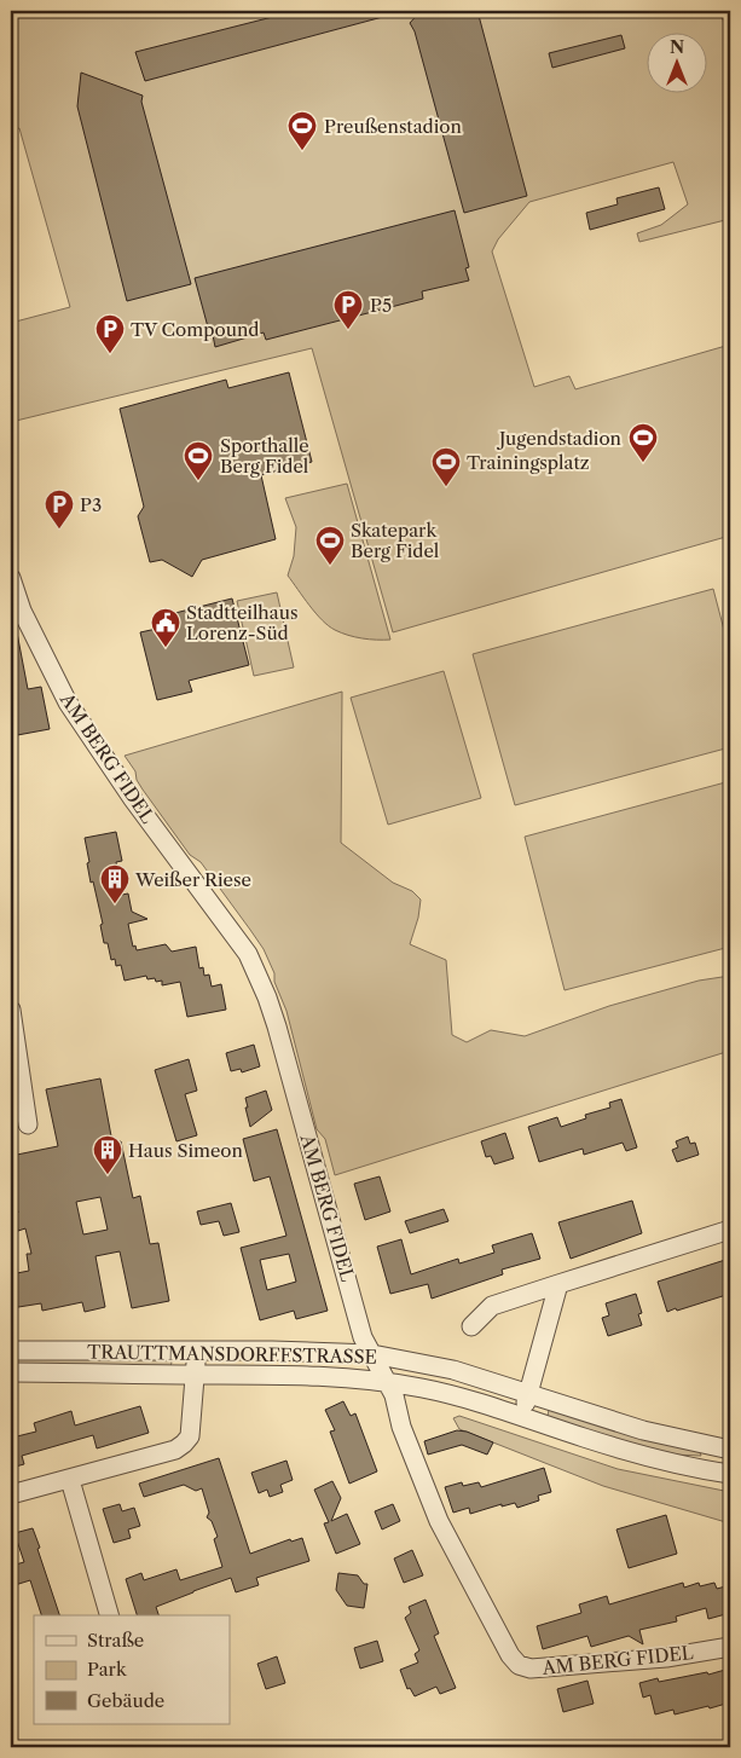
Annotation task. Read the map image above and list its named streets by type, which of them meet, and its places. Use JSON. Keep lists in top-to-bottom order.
{
  "streets": {
    "street": ["AM BERG FIDEL", "TRAUTTMANSDORFFSTRASSE"]
  },
  "crossings": [
    ["AM BERG FIDEL", "TRAUTTMANSDORFFSTRASSE"]
  ],
  "places": {
    "sports": [
      "Preußenstadion",
      "Jugendstadion",
      "Sporthalle Berg Fidel",
      "Trainingsplatz",
      "Skatepark Berg Fidel"
    ],
    "parking": ["P5", "TV Compound", "P3"],
    "public building": ["Stadtteilhaus Lorenz-Süd"],
    "building": ["Weißer Riese", "Haus Simeon"]
  },
  "legend": ["Straße", "Park", "Gebäude"],
  "north": "top"
}
